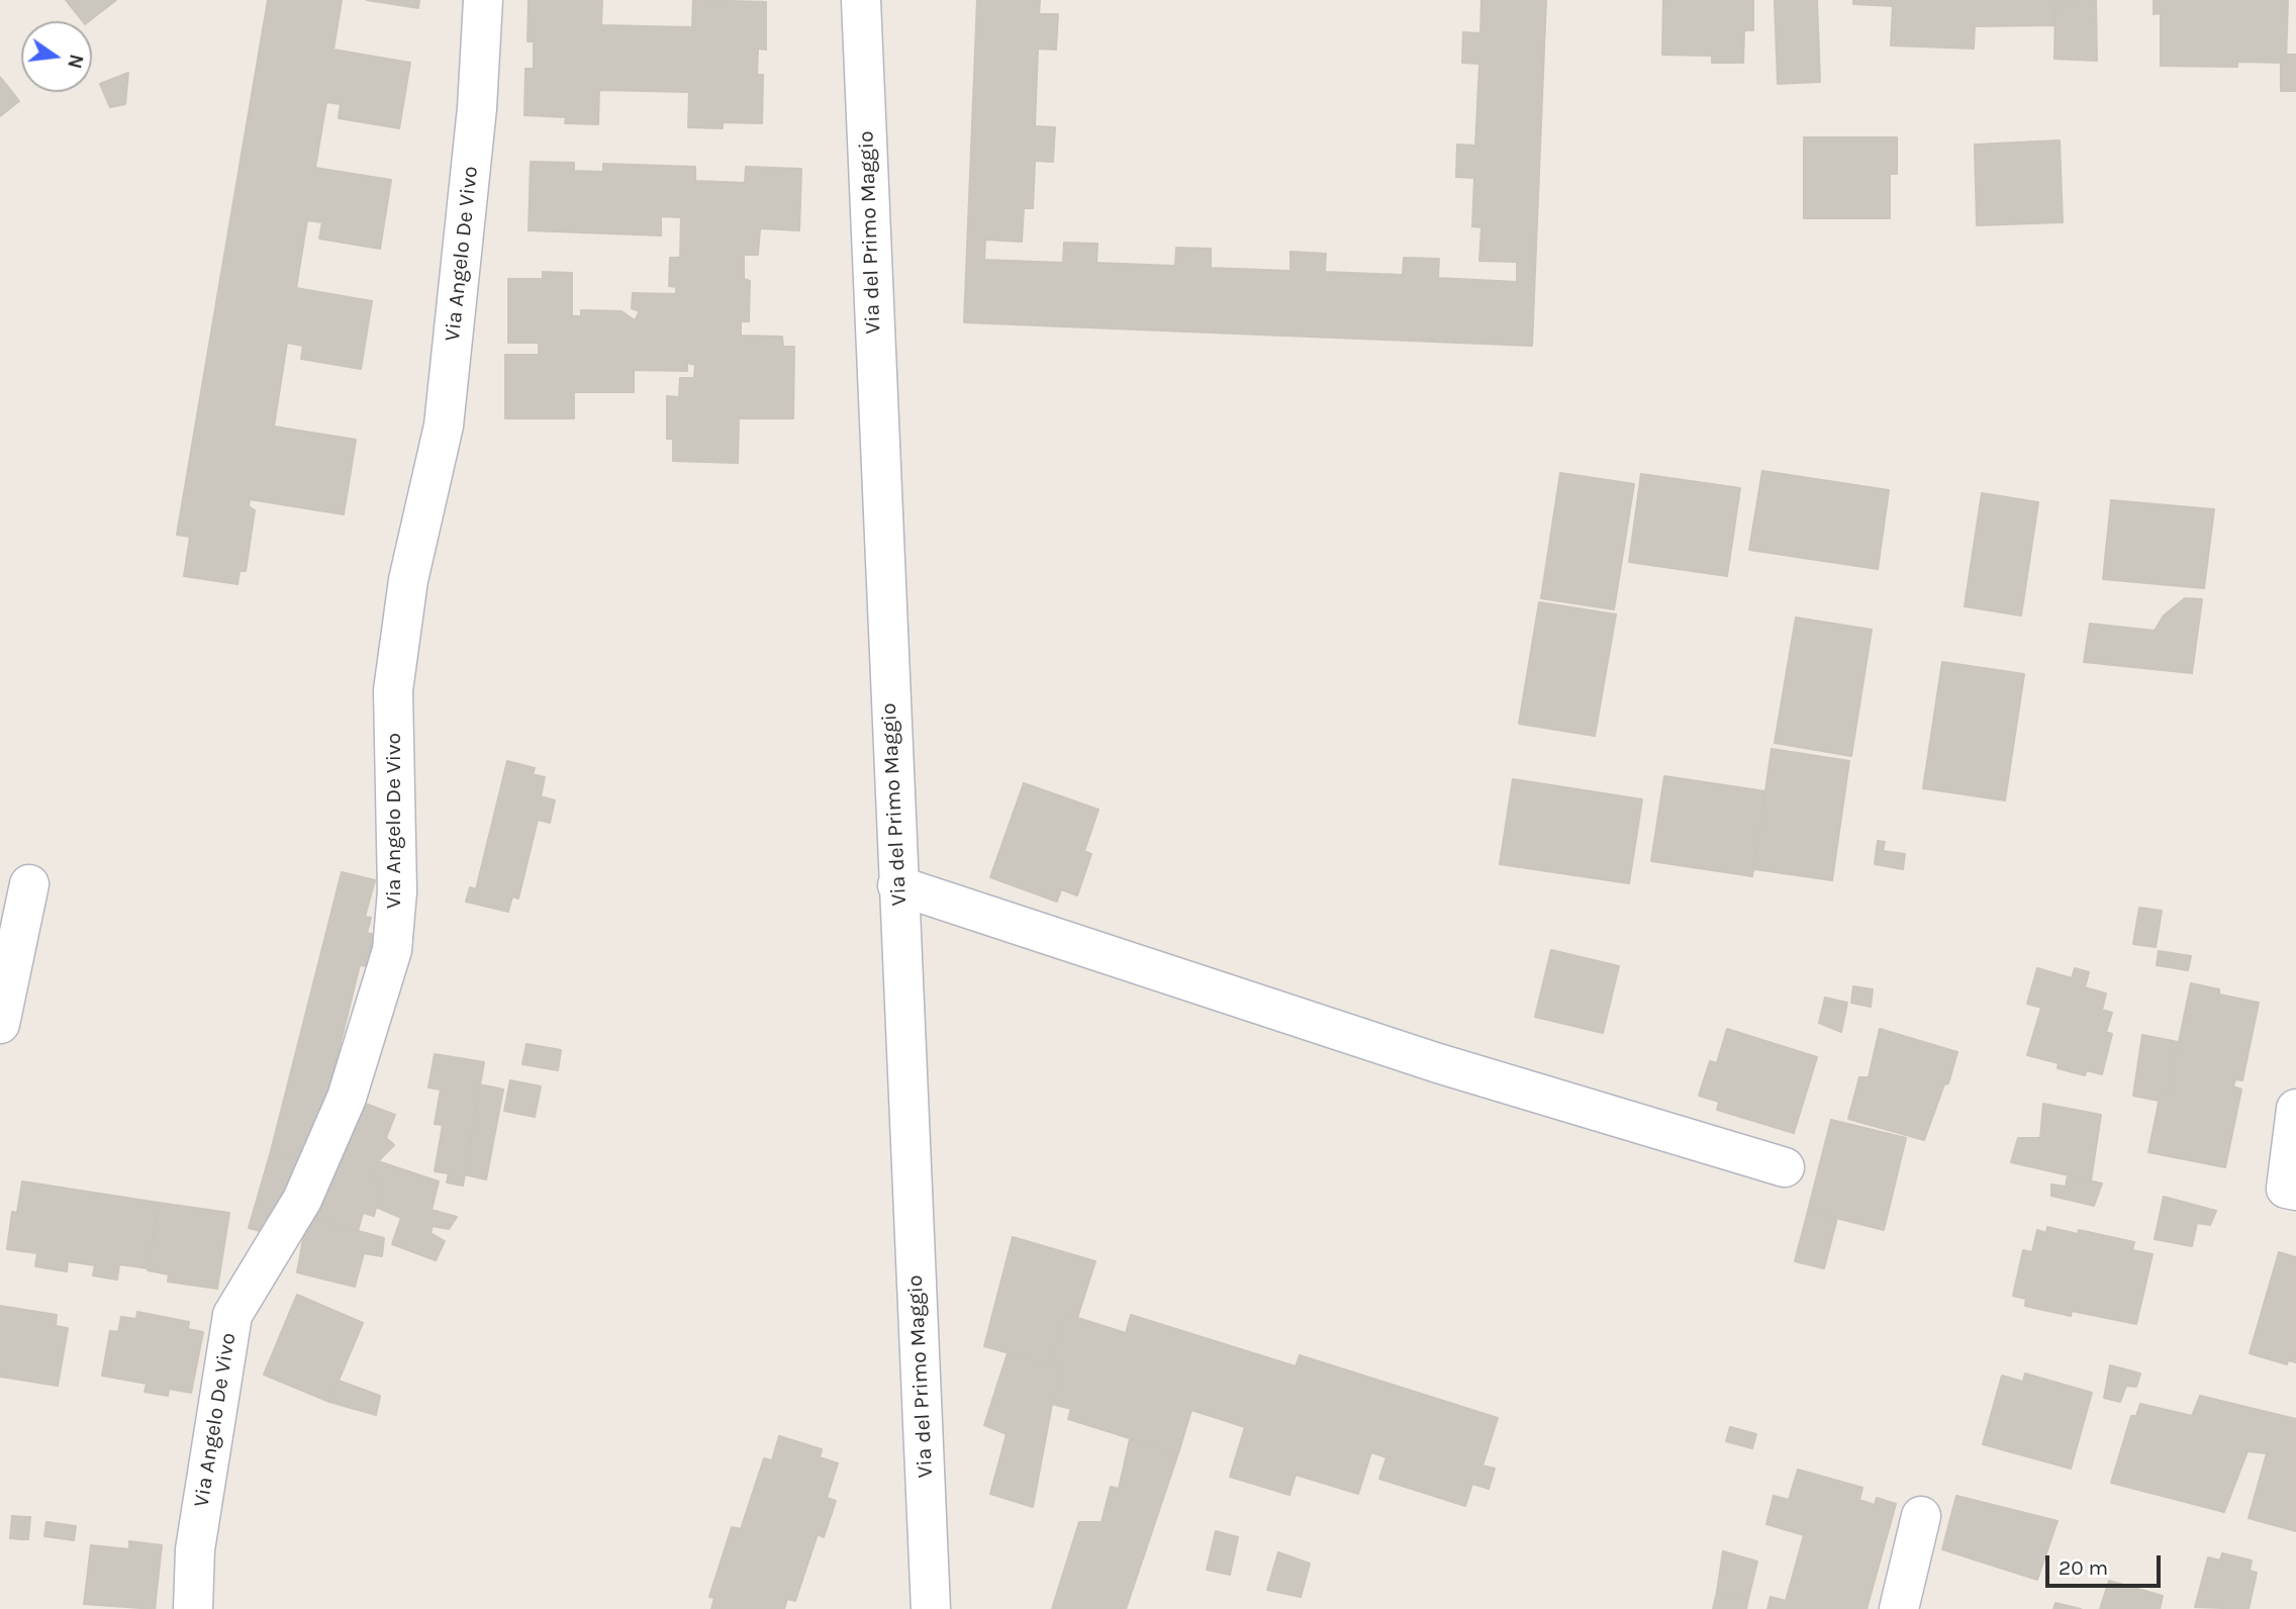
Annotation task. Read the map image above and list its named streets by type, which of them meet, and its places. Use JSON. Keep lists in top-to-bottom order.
{
  "streets": {
    "street": ["Via del Primo Maggio", "Via Angelo De Vivo"]
  },
  "scale_bar": "20 m",
  "north": "right"
}
